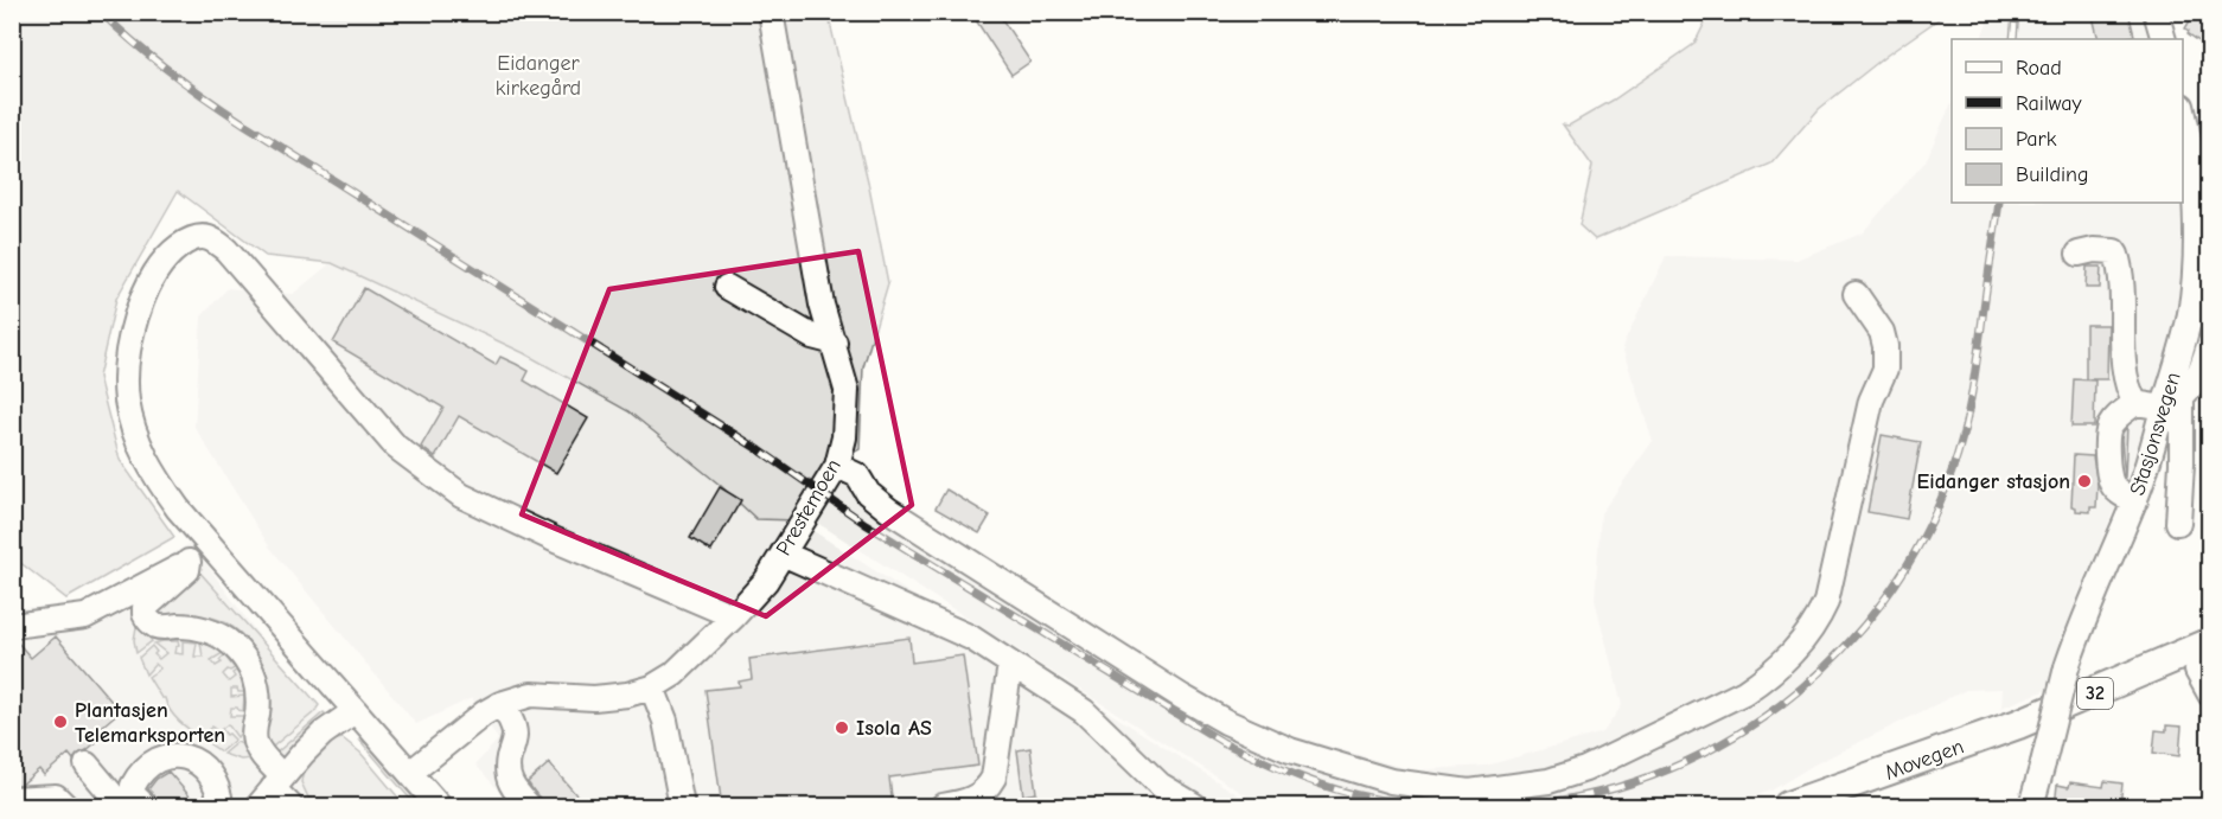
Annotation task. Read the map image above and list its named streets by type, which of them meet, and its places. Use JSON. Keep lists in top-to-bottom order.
{
  "streets": {
    "main road": ["32", "Movegen"],
    "street": ["Stasjonsvegen", "Prestemoen"]
  },
  "parks": ["Eidanger kirkegård"],
  "places": ["Eidanger stasjon", "Plantasjen Telemarksporten", "Isola AS"],
  "legend": [
    "Road",
    "Railway",
    "Park",
    "Building"
  ]
}
